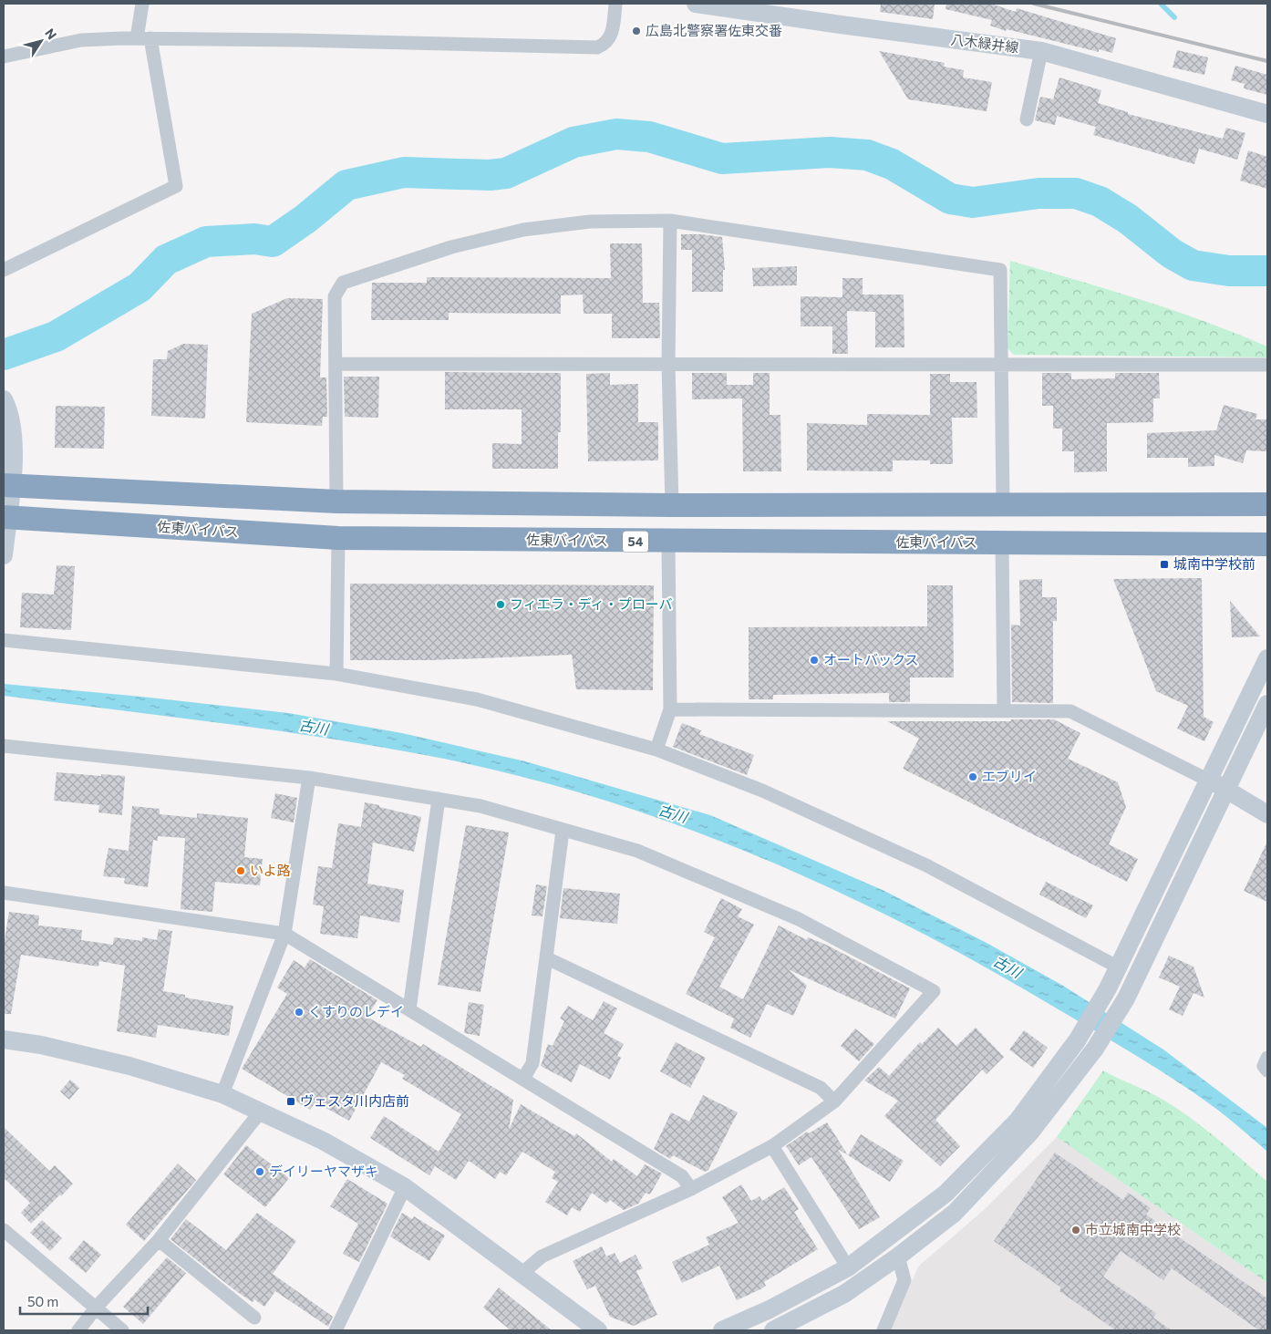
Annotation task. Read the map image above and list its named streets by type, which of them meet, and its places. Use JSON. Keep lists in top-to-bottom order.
{
  "streets": {
    "highway": ["佐東バイパス", "54"],
    "street": ["八木緑井線"]
  },
  "water": ["古川"],
  "places": {
    "other": [
      "広島北警察署佐東交番",
      "フィエラ・ディ・プローバ",
      "オートバックス",
      "エブリイ",
      "いよ路",
      "くすりのレデイ",
      "デイリーヤマザキ",
      "市立城南中学校"
    ],
    "transit": ["城南中学校前", "ヴェスタ川内店前"]
  },
  "scale_bar": "50 m",
  "north": "top right"
}
